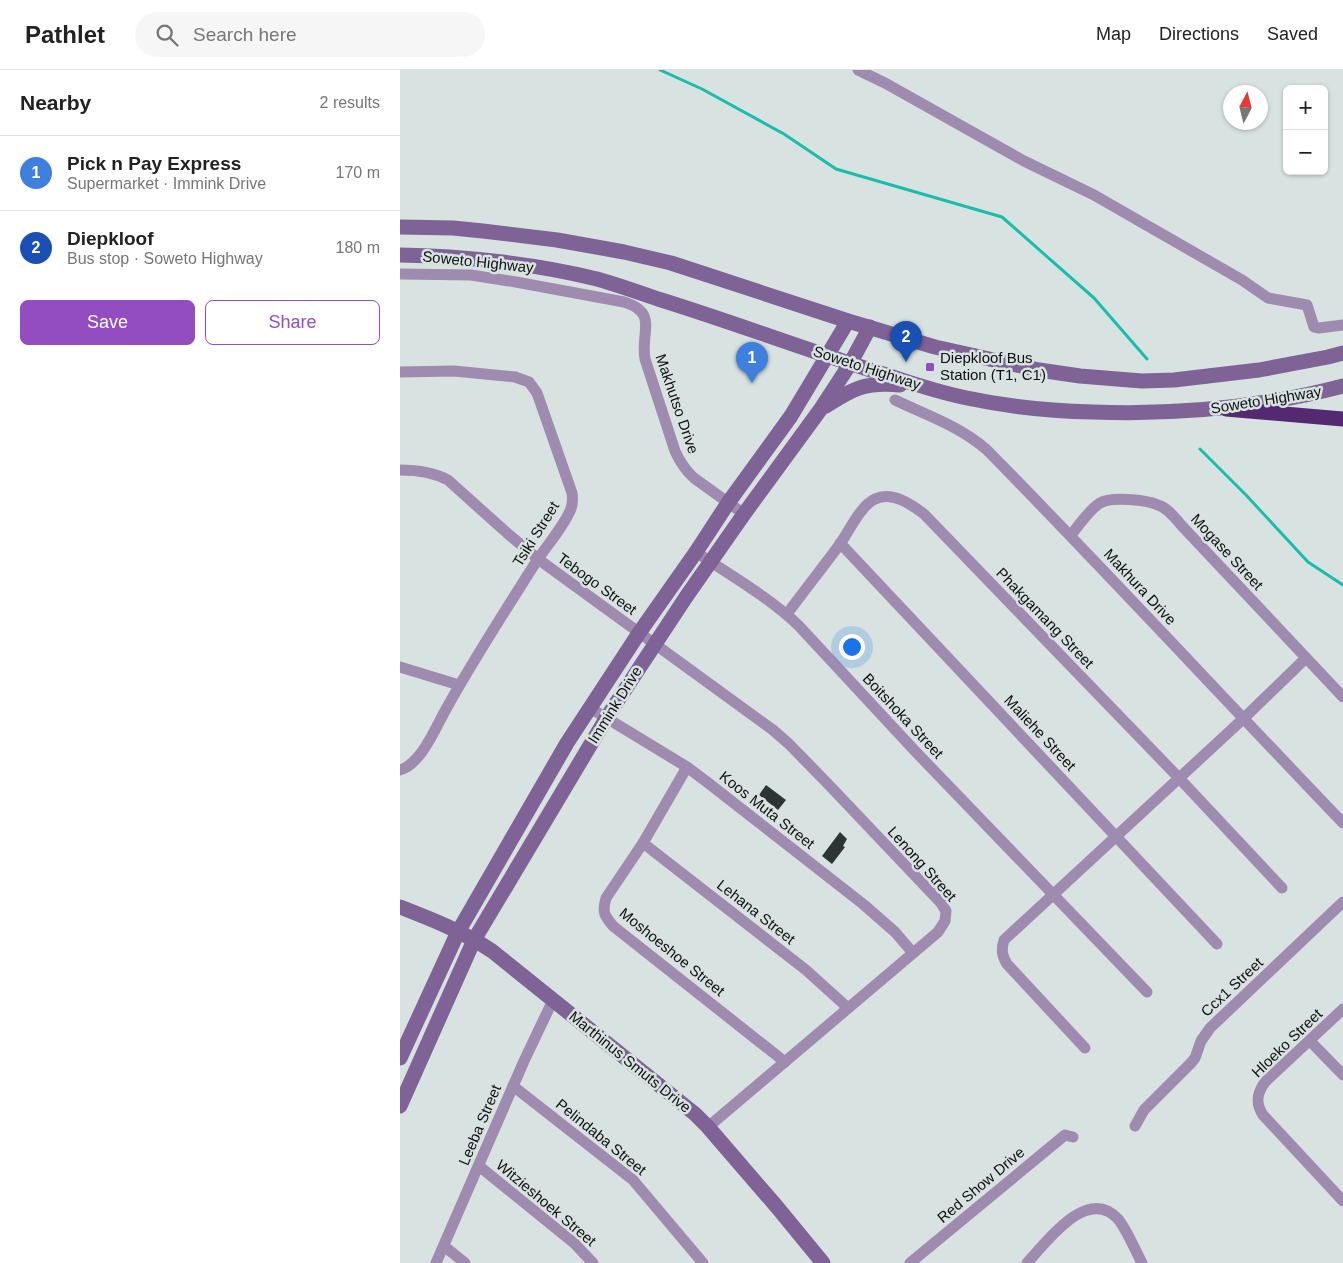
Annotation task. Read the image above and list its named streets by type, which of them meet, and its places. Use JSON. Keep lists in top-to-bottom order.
{
  "streets": {
    "main road": ["Soweto Highway", "Immink Drive", "Marthinus Smuts Drive"],
    "street": [
      "Makhutso Drive",
      "Tsiki Street",
      "Mogase Street",
      "Tebogo Street",
      "Makhura Drive",
      "Phakgamang Street",
      "Boitshoka Street",
      "Maliehe Street",
      "Koos Muta Street",
      "Lenong Street",
      "Lehana Street",
      "Moshoeshoe Street",
      "Ccx1 Street",
      "Hloeko Street",
      "Leeba Street",
      "Pelindaba Street",
      "Red Show Drive",
      "Witzieshoek Street"
    ]
  },
  "crossings": [
    ["Soweto Highway", "Immink Drive"],
    ["Makhutso Drive", "Immink Drive"],
    ["Tsiki Street", "Tebogo Street"],
    ["Mogase Street", "Makhura Drive"],
    ["Tebogo Street", "Immink Drive"],
    ["Tebogo Street", "Lenong Street"],
    ["Phakgamang Street", "Boitshoka Street"],
    ["Phakgamang Street", "Maliehe Street"],
    ["Immink Drive", "Boitshoka Street"],
    ["Immink Drive", "Koos Muta Street"],
    ["Immink Drive", "Lenong Street"],
    ["Immink Drive", "Marthinus Smuts Drive"],
    ["Koos Muta Street", "Lenong Street"],
    ["Koos Muta Street", "Moshoeshoe Street"],
    ["Lenong Street", "Lehana Street"],
    ["Lenong Street", "Moshoeshoe Street"],
    ["Lenong Street", "Marthinus Smuts Drive"],
    ["Lehana Street", "Moshoeshoe Street"],
    ["Marthinus Smuts Drive", "Leeba Street"],
    ["Leeba Street", "Pelindaba Street"],
    ["Leeba Street", "Witzieshoek Street"]
  ],
  "places": {
    "transit": ["Diepkloof Bus Station (T1, C1)"]
  },
  "north": "top",
  "page": {
    "header": "Pathlet",
    "search": "Search here",
    "nav": ["Map", "Directions", "Saved"],
    "heading": ["Nearby", "2 results"],
    "map_buttons": ["+", "−"],
    "list": [
      {
        "mark": "1",
        "name": "Pick n Pay Express",
        "note": "Supermarket · Immink Drive",
        "value": "170 m"
      },
      {
        "mark": "2",
        "name": "Diepkloof",
        "note": "Bus stop · Soweto Highway",
        "value": "180 m"
      }
    ],
    "buttons": ["Save", "Share"],
    "pins": ["2", "1"]
  }
}
